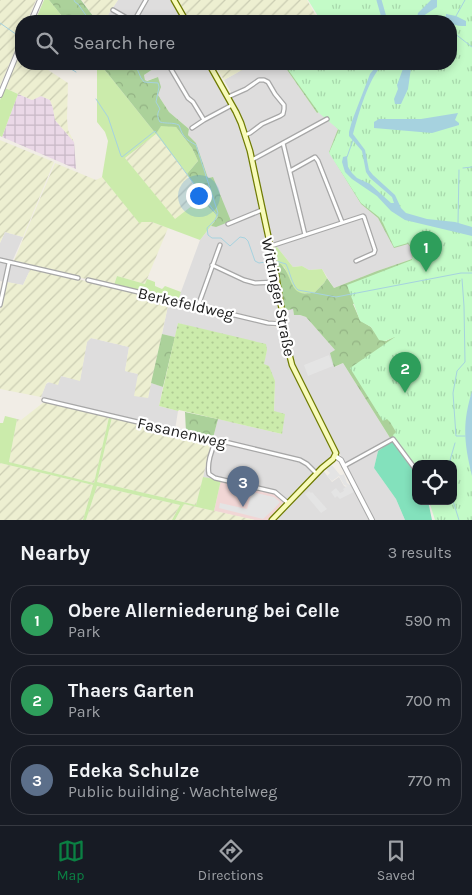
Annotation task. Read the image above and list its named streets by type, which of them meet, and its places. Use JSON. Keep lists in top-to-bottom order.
{
  "streets": {
    "main road": ["Wittinger Straße"],
    "street": ["Berkefeldweg", "Fasanenweg"]
  },
  "crossings": [
    ["Wittinger Straße", "Berkefeldweg"]
  ],
  "page": {
    "search": "Search here",
    "pins": ["1", "2", "3"],
    "heading": ["Nearby", "3 results"],
    "list": [
      {
        "mark": "1",
        "name": "Obere Allerniederung bei Celle",
        "note": "Park",
        "value": "590 m"
      },
      {
        "mark": "2",
        "name": "Thaers Garten",
        "note": "Park",
        "value": "700 m"
      },
      {
        "mark": "3",
        "name": "Edeka Schulze",
        "note": "Public building · Wachtelweg",
        "value": "770 m"
      }
    ],
    "nav": ["Map", "Directions", "Saved"]
  }
}
